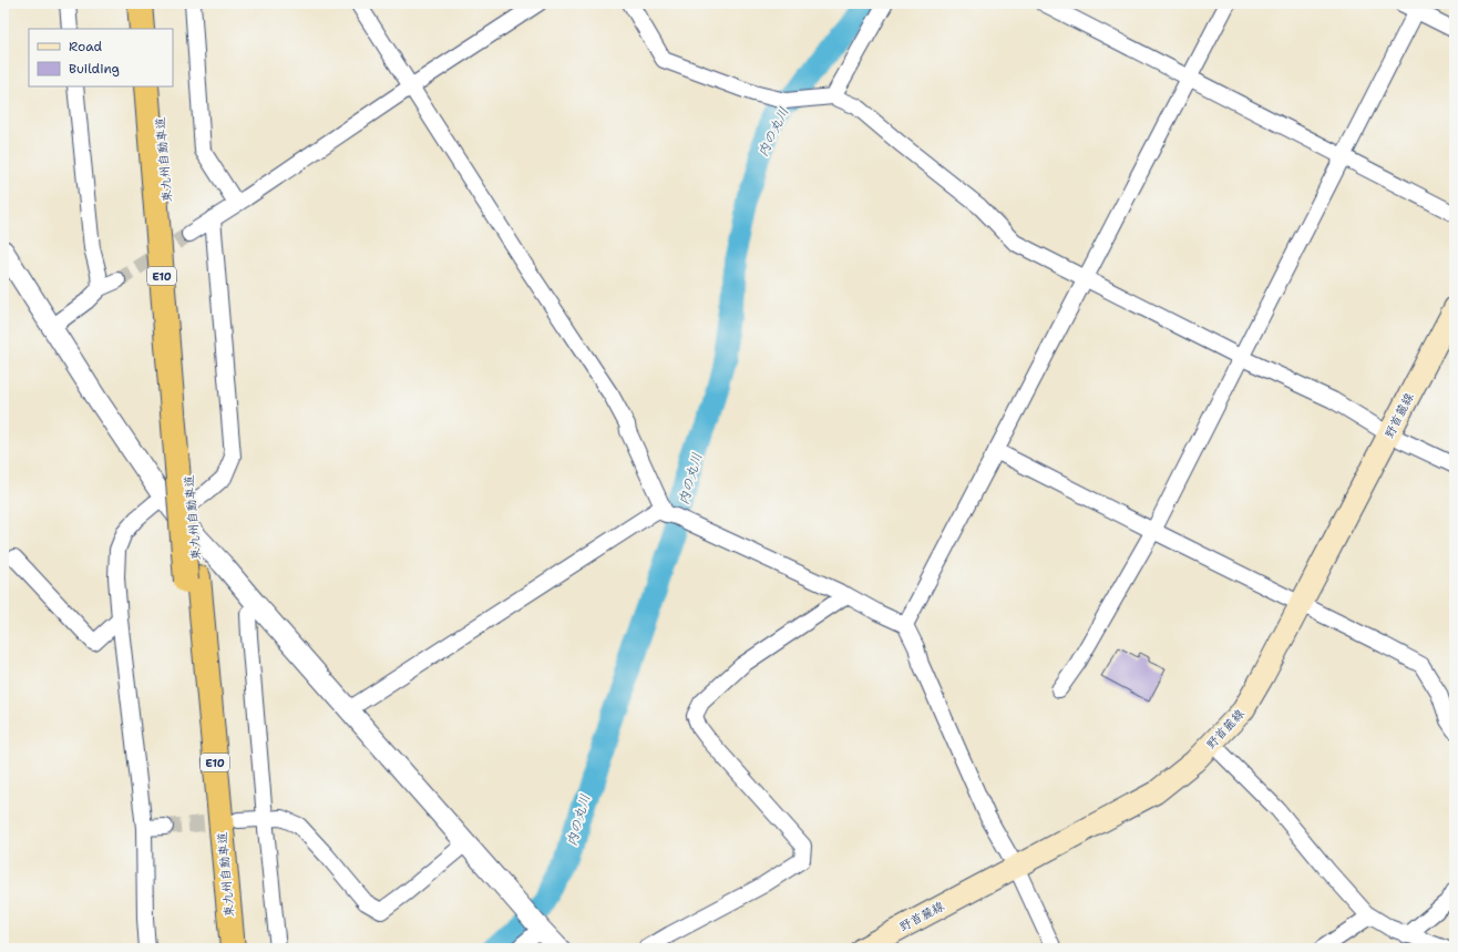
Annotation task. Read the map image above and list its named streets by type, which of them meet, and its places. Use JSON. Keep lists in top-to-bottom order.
{
  "streets": {
    "highway": ["東九州自動車道", "E10"],
    "main road": ["野首麓線"]
  },
  "water": ["内の丸川"],
  "legend": ["Road", "Building"]
}
